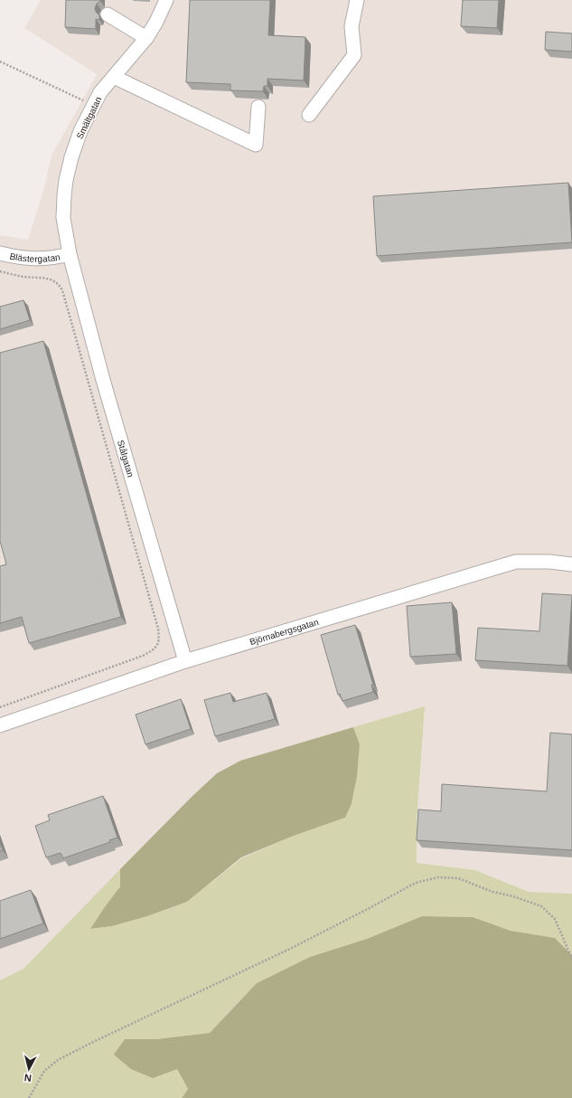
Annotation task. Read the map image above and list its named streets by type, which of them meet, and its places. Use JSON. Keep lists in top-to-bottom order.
{
  "streets": {
    "street": [
      "Smältgatan",
      "Blästergatan",
      "Stålgatan",
      "Björnabergsgatan"
    ]
  },
  "crossings": [
    ["Smältgatan", "Blästergatan"],
    ["Smältgatan", "Stålgatan"],
    ["Blästergatan", "Stålgatan"],
    ["Stålgatan", "Björnabergsgatan"]
  ],
  "north": "bottom"
}
